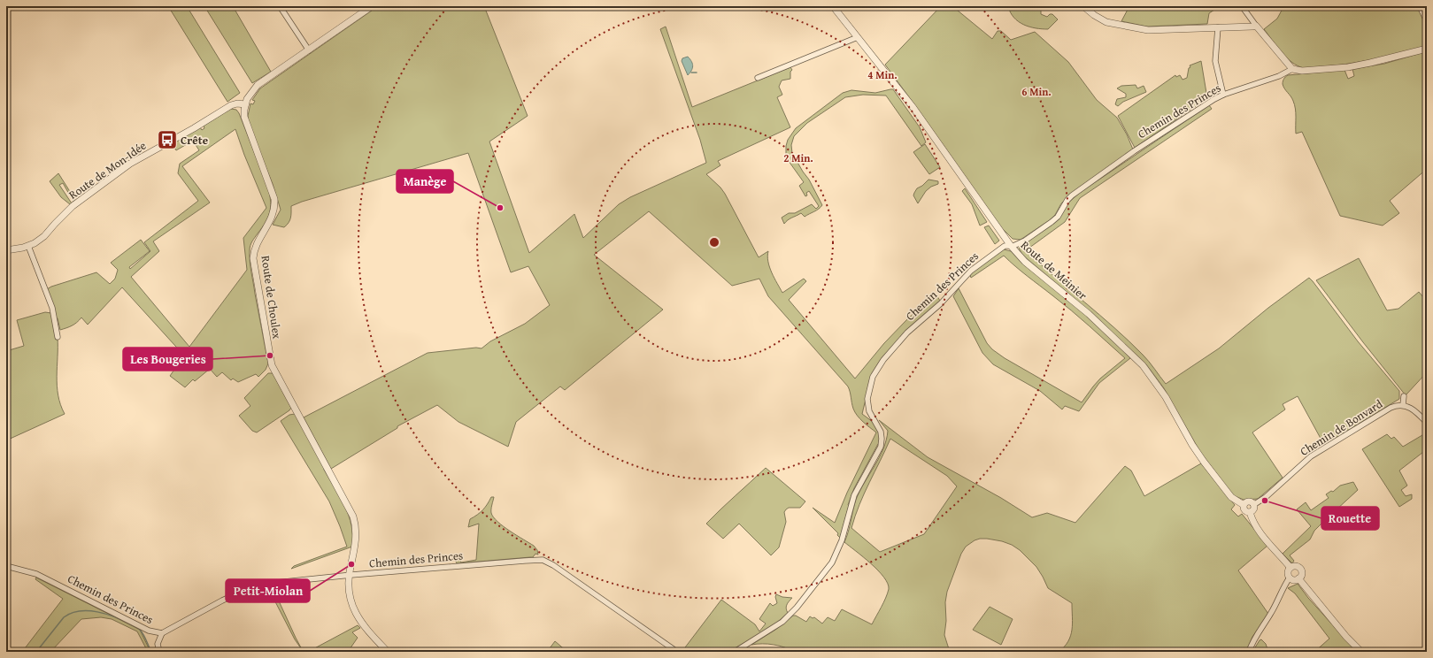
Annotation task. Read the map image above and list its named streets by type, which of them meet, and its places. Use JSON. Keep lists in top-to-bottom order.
{
  "streets": {
    "street": [
      "Chemin des Princes",
      "Route de Mon-Idée",
      "Route de Meinier",
      "Route de Choulex",
      "Chemin de Bonvard"
    ]
  },
  "crossings": [
    ["Chemin des Princes", "Route de Meinier"],
    ["Chemin des Princes", "Route de Choulex"],
    ["Route de Mon-Idée", "Route de Choulex"],
    ["Route de Meinier", "Chemin de Bonvard"]
  ],
  "places": {
    "bus stop": ["Crête"],
    "other": [
      "Manège",
      "Les Bougeries",
      "Rouette",
      "Petit-Miolan"
    ]
  },
  "rings": ["4 Min.", "6 Min.", "2 Min."]
}
